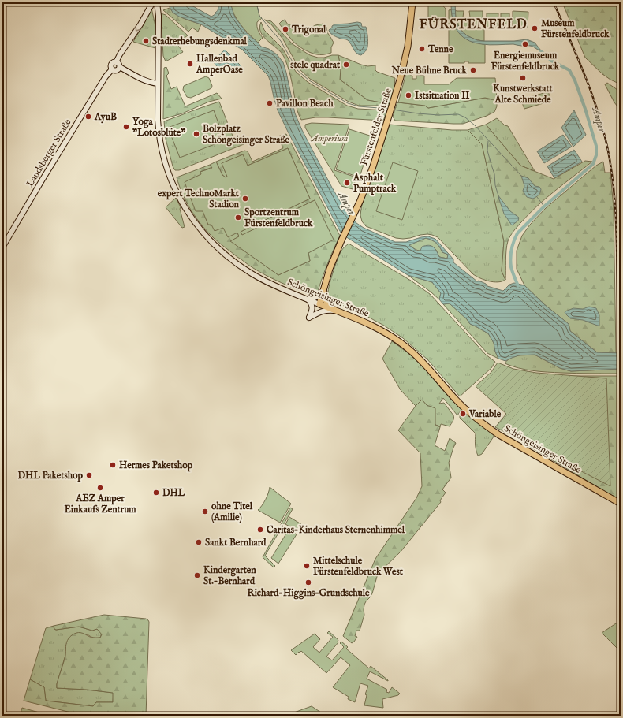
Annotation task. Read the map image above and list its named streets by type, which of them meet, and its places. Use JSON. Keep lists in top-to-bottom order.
{
  "streets": {
    "main road": ["Fürstenfelder Straße", "Schöngeisinger Straße"],
    "street": ["Landsberger Straße"]
  },
  "crossings": [
    ["Fürstenfelder Straße", "Schöngeisinger Straße"]
  ],
  "districts": ["FÜRSTENFELD"],
  "water": ["Amper"],
  "parks": ["Amperium"],
  "places": [
    "Museum Fürstenfeldbruck",
    "Trigonal",
    "Stadterhebungsdenkmal",
    "Energiemuseum Fürstenfeldbruck",
    "Tenne",
    "Hallenbad AmperOase",
    "stele quadrat",
    "Neue Bühne Bruck",
    "Kunstwerkstatt Alte Schmiede",
    "Istsituation II",
    "Pavillon Beach",
    "AyuB",
    "Yoga \"Lotosblüte\"",
    "Bolzplatz Schöngeisinger Straße",
    "Asphalt Pumptrack",
    "expert TechnoMarkt Stadion",
    "Sportzentrum Fürstenfeldbruck",
    "Variable",
    "Hermes Paketshop",
    "DHL Paketshop",
    "AEZ Amper Einkaufs Zentrum",
    "DHL",
    "ohne Titel (Amilie)",
    "Caritas-Kinderhaus Sternenhimmel",
    "Sankt Bernhard",
    "Mittelschule Fürstenfeldbruck West",
    "Kindergarten St.-Bernhard",
    "Richard-Higgins-Grundschule"
  ]
}
